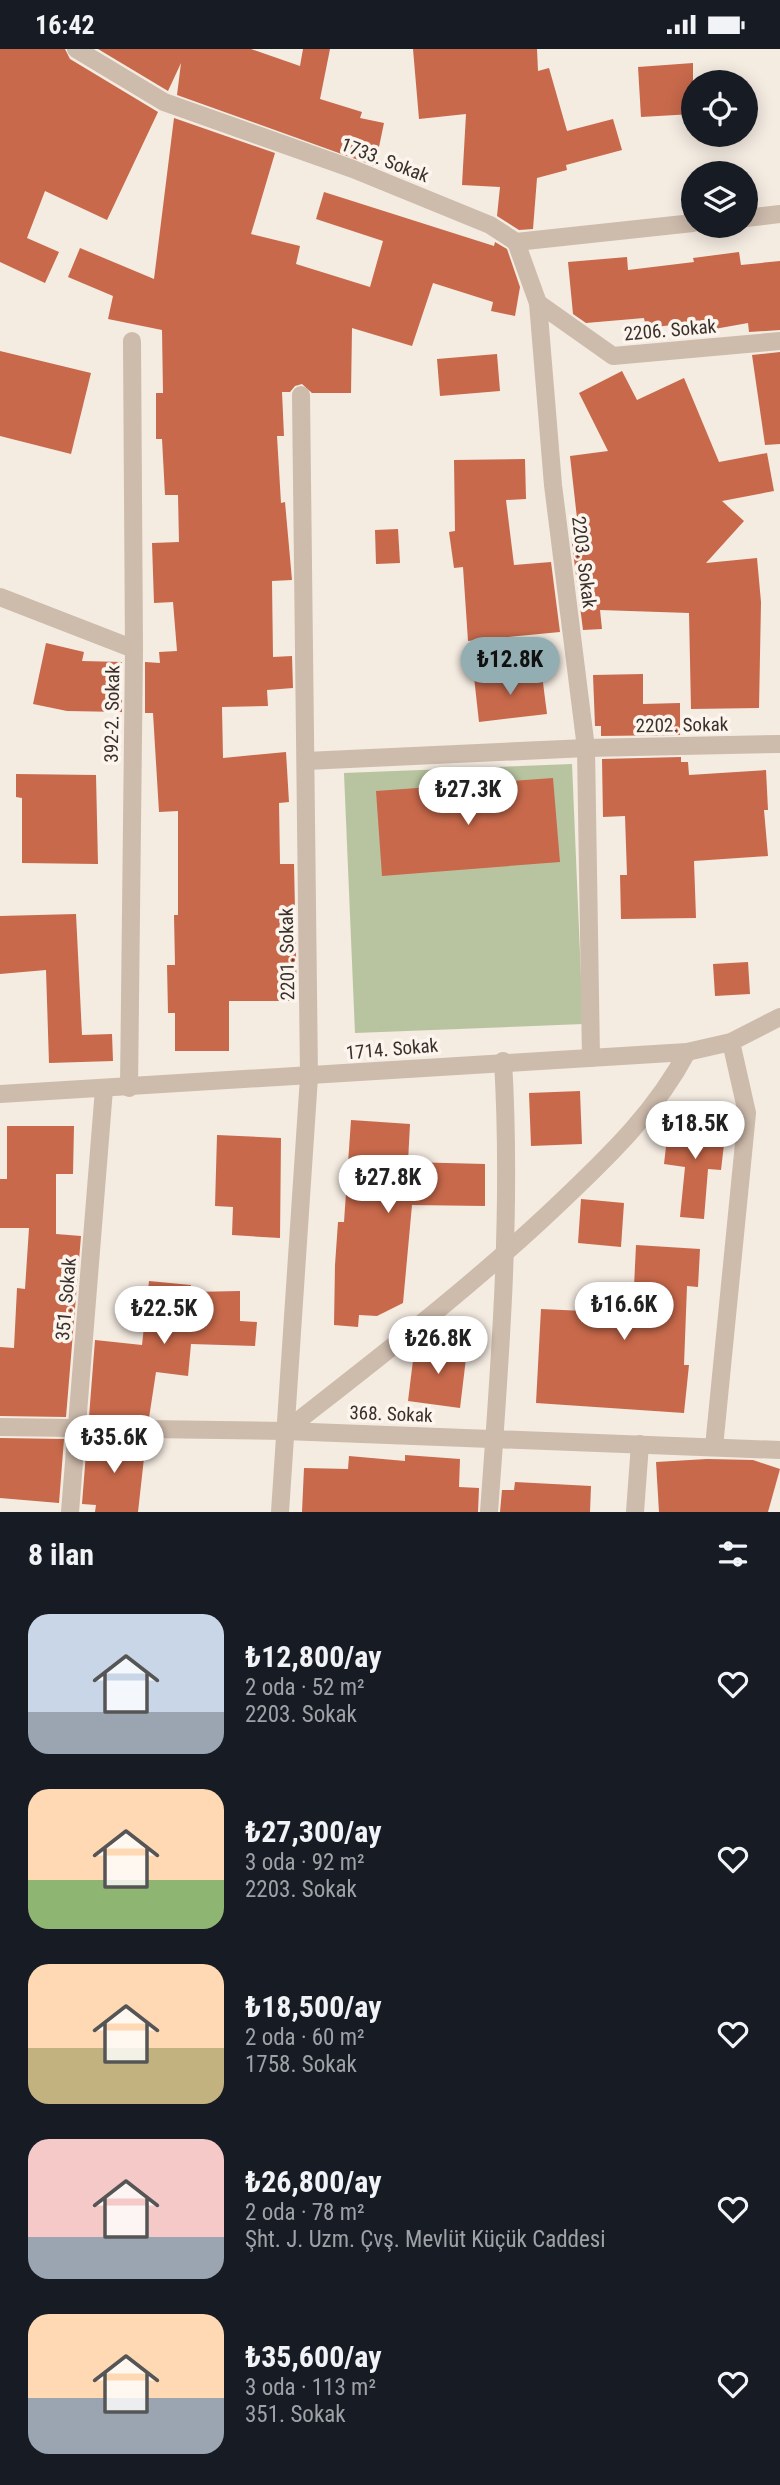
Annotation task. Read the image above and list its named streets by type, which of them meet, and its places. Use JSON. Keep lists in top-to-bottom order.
{
  "streets": {
    "street": [
      "1733. Sokak",
      "2206. Sokak",
      "2203. Sokak",
      "392-2. Sokak",
      "2202. Sokak",
      "2201. Sokak",
      "1714. Sokak",
      "351. Sokak",
      "368. Sokak"
    ]
  },
  "crossings": [
    ["1733. Sokak", "2203. Sokak"],
    ["2206. Sokak", "2203. Sokak"],
    ["2203. Sokak", "2202. Sokak"],
    ["2203. Sokak", "1714. Sokak"],
    ["392-2. Sokak", "1714. Sokak"],
    ["2202. Sokak", "2201. Sokak"],
    ["2201. Sokak", "1714. Sokak"],
    ["2201. Sokak", "368. Sokak"],
    ["1714. Sokak", "351. Sokak"],
    ["351. Sokak", "368. Sokak"]
  ],
  "page": {
    "status": "16:42",
    "price": [
      "₺12.8K",
      "₺27.3K",
      "₺18.5K",
      "₺27.8K",
      "₺16.6K",
      "₺22.5K",
      "₺26.8K",
      "₺35.6K"
    ],
    "heading": "8 ilan",
    "list": [
      {
        "name": "₺12,800/ay",
        "note": "2 oda · 52 m² · 2203. Sokak"
      },
      {
        "name": "₺27,300/ay",
        "note": "3 oda · 92 m² · 2203. Sokak"
      },
      {
        "name": "₺18,500/ay",
        "note": "2 oda · 60 m² · 1758. Sokak"
      },
      {
        "name": "₺26,800/ay",
        "note": "2 oda · 78 m² · Şht. J. Uzm. Çvş. Mevlüt Küçük Caddesi"
      },
      {
        "name": "₺35,600/ay",
        "note": "3 oda · 113 m² · 351. Sokak"
      }
    ]
  }
}
